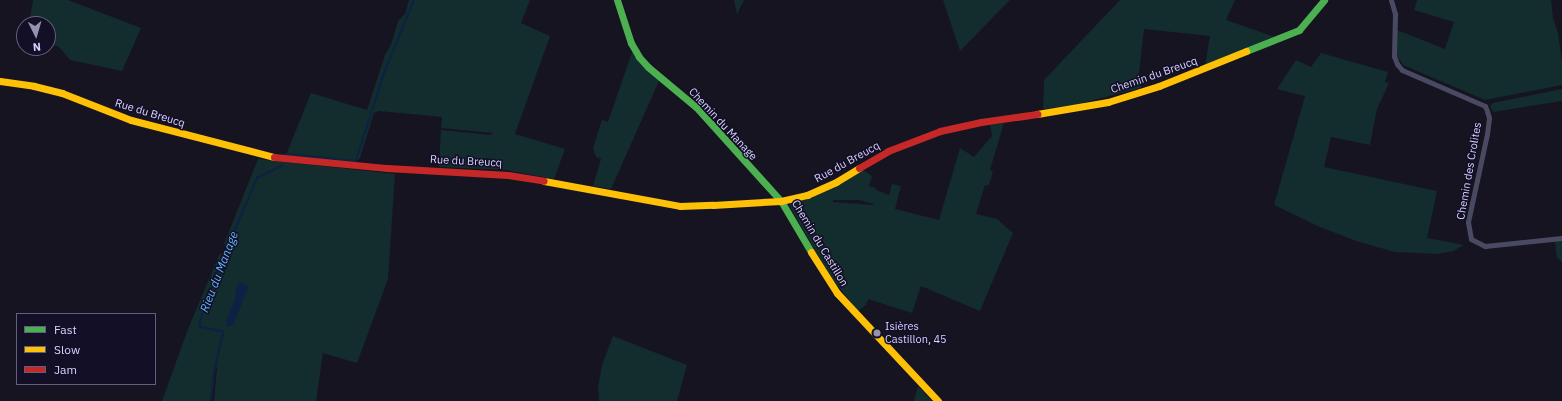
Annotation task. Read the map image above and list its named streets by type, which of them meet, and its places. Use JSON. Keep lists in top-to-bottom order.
{
  "streets": {
    "street": [
      "Chemin du Breucq",
      "Rue du Breucq",
      "Chemin du Manage",
      "Chemin des Crolites",
      "Chemin du Castillon"
    ]
  },
  "crossings": [
    ["Chemin du Breucq", "Rue du Breucq"],
    ["Rue du Breucq", "Chemin du Manage"],
    ["Rue du Breucq", "Chemin du Castillon"],
    ["Chemin du Manage", "Chemin du Castillon"]
  ],
  "water": ["Rieu du Manage"],
  "places": ["Isières Castillon, 45"],
  "legend": ["Fast", "Slow", "Jam"],
  "north": "bottom"
}
